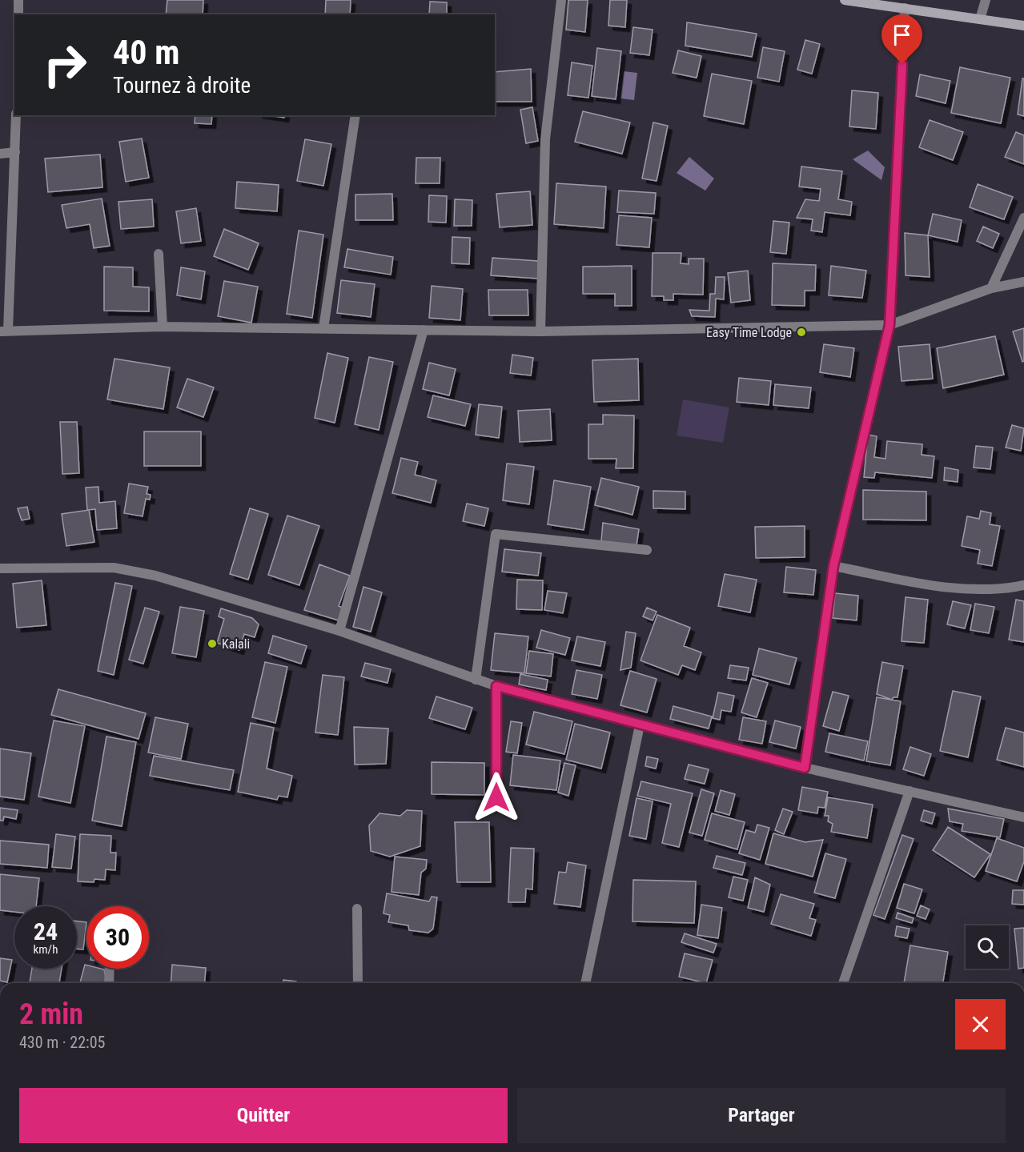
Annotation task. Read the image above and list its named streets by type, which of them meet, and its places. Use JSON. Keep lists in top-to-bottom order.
{
  "places": ["Easy Time Lodge", "Kalali"],
  "page": {
    "turn": ["40 m", "Tournez à droite"],
    "speed": "24 km/h",
    "limit": "30",
    "heading": ["2 min", "430 m · 22:05"],
    "buttons": ["Quitter", "Partager"]
  }
}
